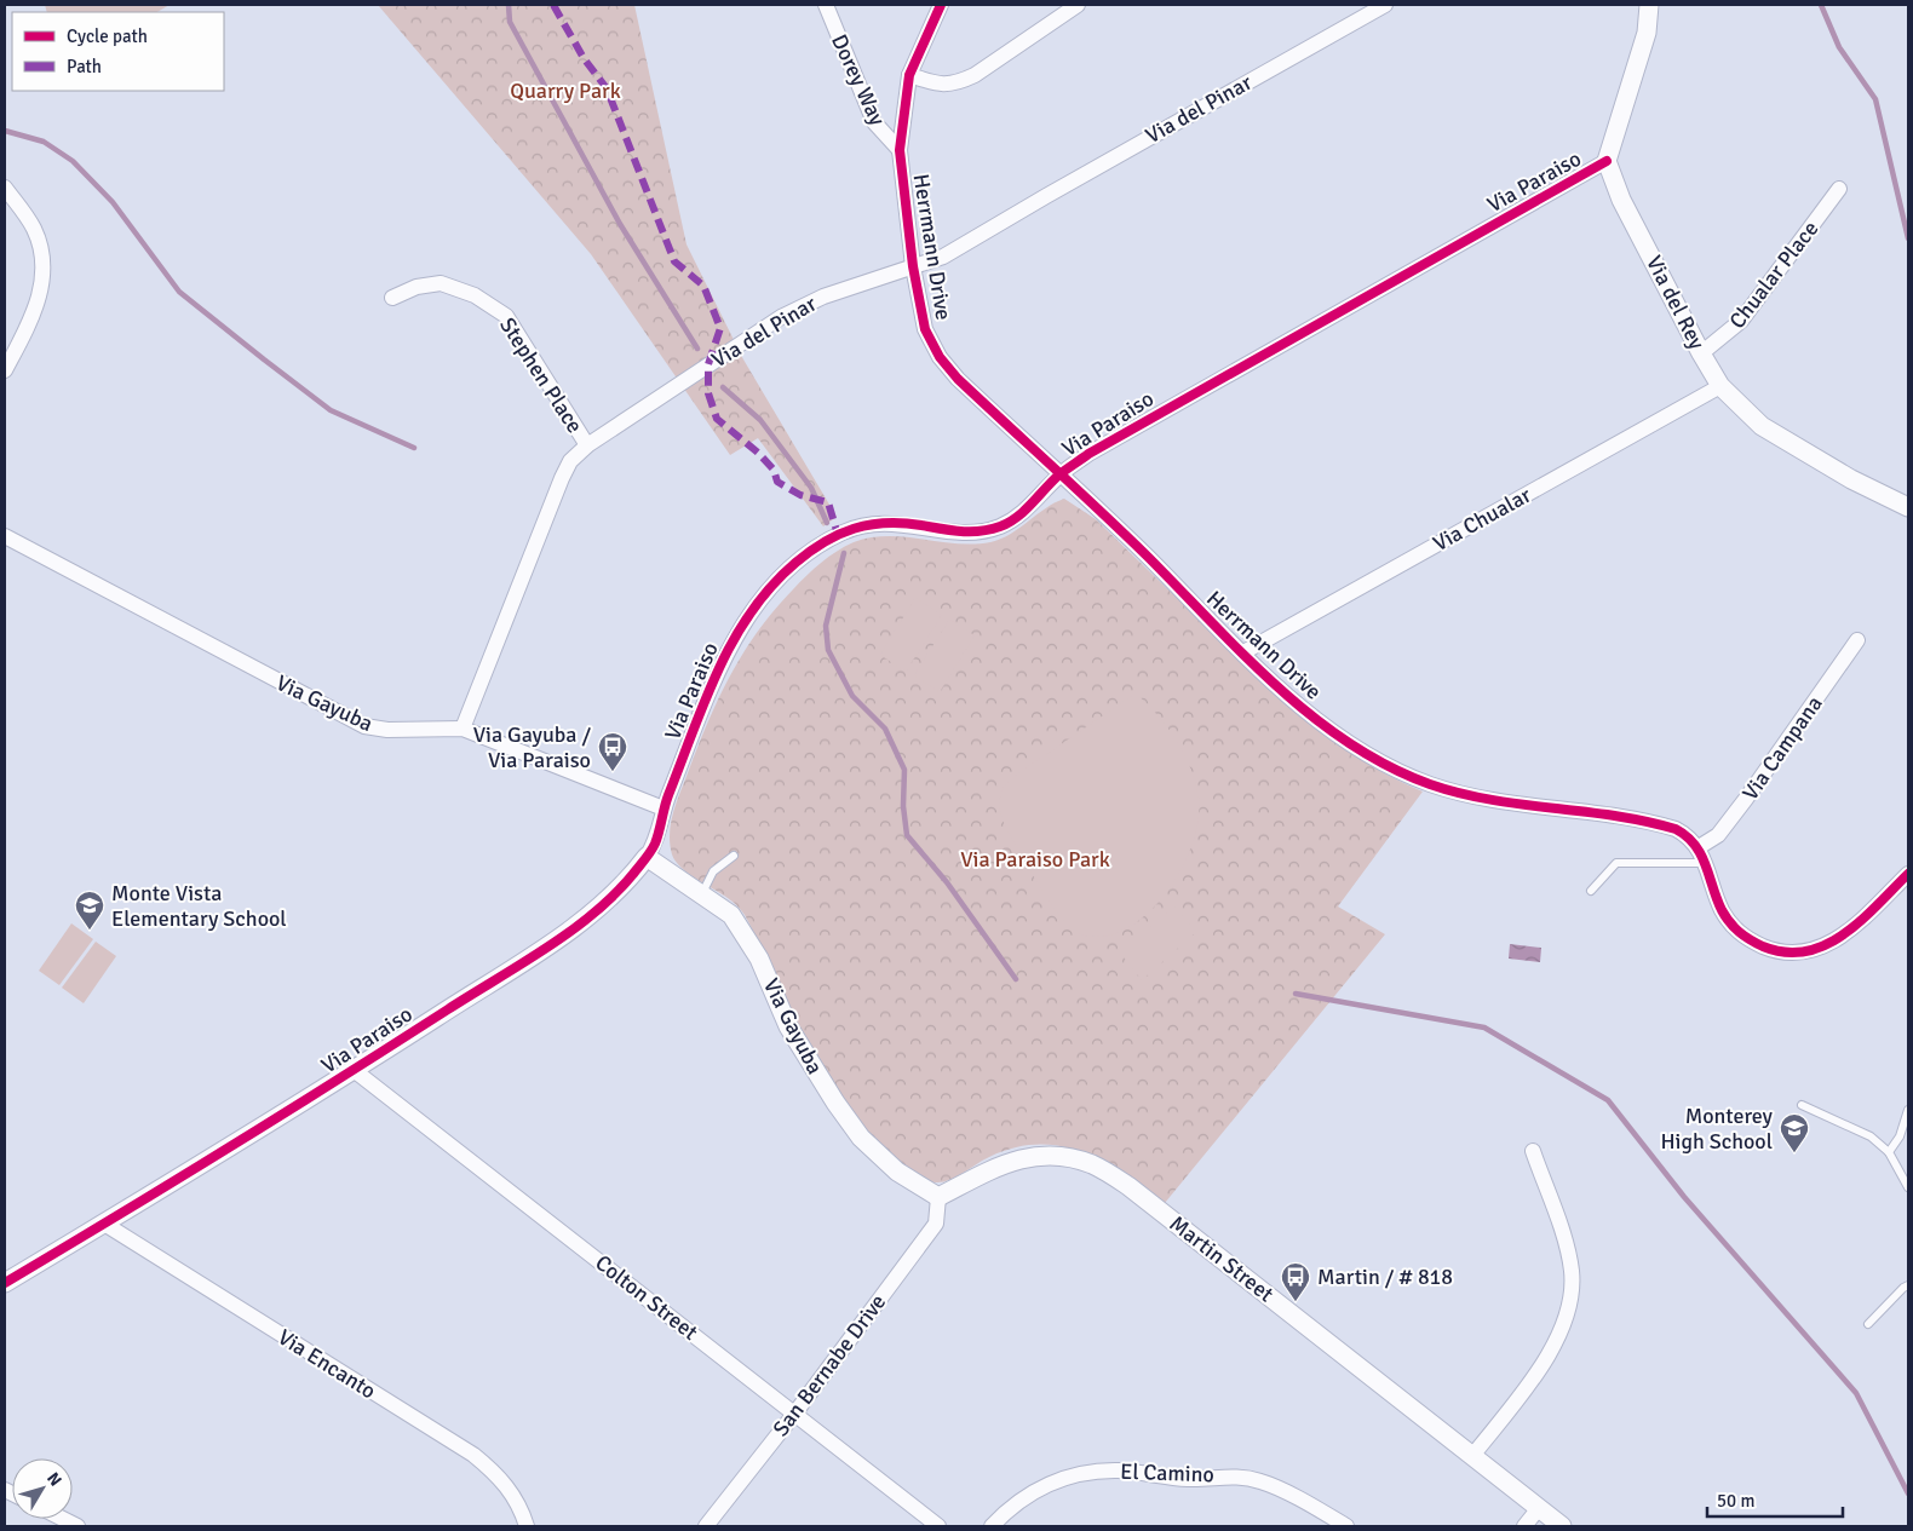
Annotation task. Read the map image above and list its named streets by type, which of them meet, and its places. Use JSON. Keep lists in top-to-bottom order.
{
  "streets": {
    "street": [
      "Dorey Way",
      "Via del Pinar",
      "Via Paraiso",
      "Herrmann Drive",
      "Chualar Place",
      "Via del Rey",
      "Stephen Place",
      "Via Chualar",
      "Via Gayuba",
      "Via Campana",
      "Martin Street",
      "Colton Street",
      "Via Encanto",
      "San Bernabe Drive",
      "El Camino"
    ]
  },
  "crossings": [
    ["Dorey Way", "Herrmann Drive"],
    ["Via del Pinar", "Herrmann Drive"],
    ["Via del Pinar", "Stephen Place"],
    ["Via del Pinar", "Via Gayuba"],
    ["Via Paraiso", "Herrmann Drive"],
    ["Via Paraiso", "Via del Rey"],
    ["Via Paraiso", "Via Gayuba"],
    ["Via Paraiso", "Colton Street"],
    ["Via Paraiso", "Via Encanto"],
    ["Herrmann Drive", "Via Chualar"],
    ["Herrmann Drive", "Via Campana"],
    ["Chualar Place", "Via del Rey"],
    ["Via del Rey", "Via Chualar"],
    ["Via Gayuba", "Martin Street"],
    ["Via Gayuba", "San Bernabe Drive"],
    ["Martin Street", "San Bernabe Drive"],
    ["Colton Street", "San Bernabe Drive"]
  ],
  "parks": ["Quarry Park", "Via Paraiso Park"],
  "places": {
    "bus stop": ["Via Gayuba / Via Paraiso", "Martin / # 818"],
    "school or university": ["Monte Vista Elementary School", "Monterey High School"]
  },
  "legend": ["Cycle path", "Path"],
  "scale_bar": "50 m",
  "north": "top right"
}
